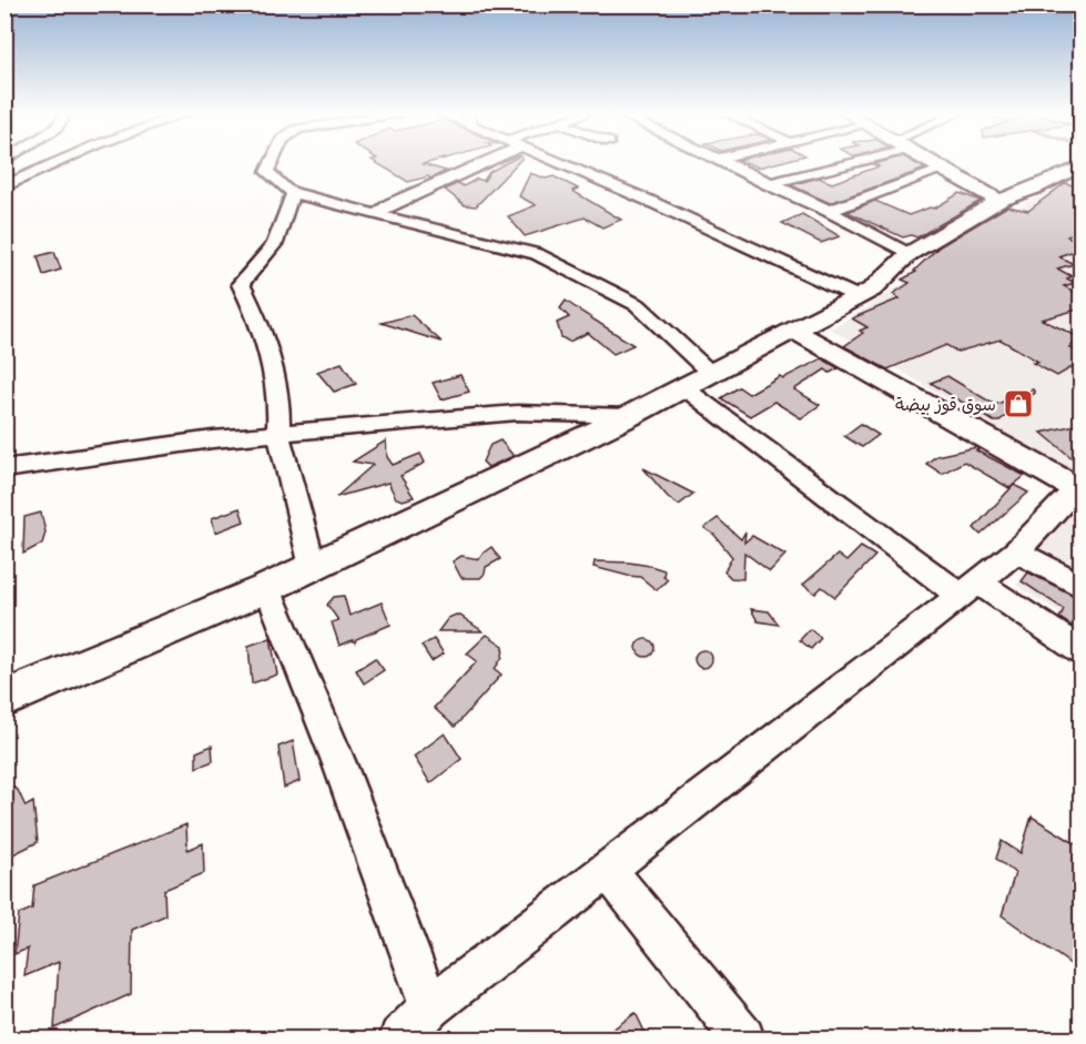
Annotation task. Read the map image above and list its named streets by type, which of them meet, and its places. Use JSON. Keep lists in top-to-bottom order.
{
  "places": {
    "shop": ["سوق قوز بيضة"]
  }
}
